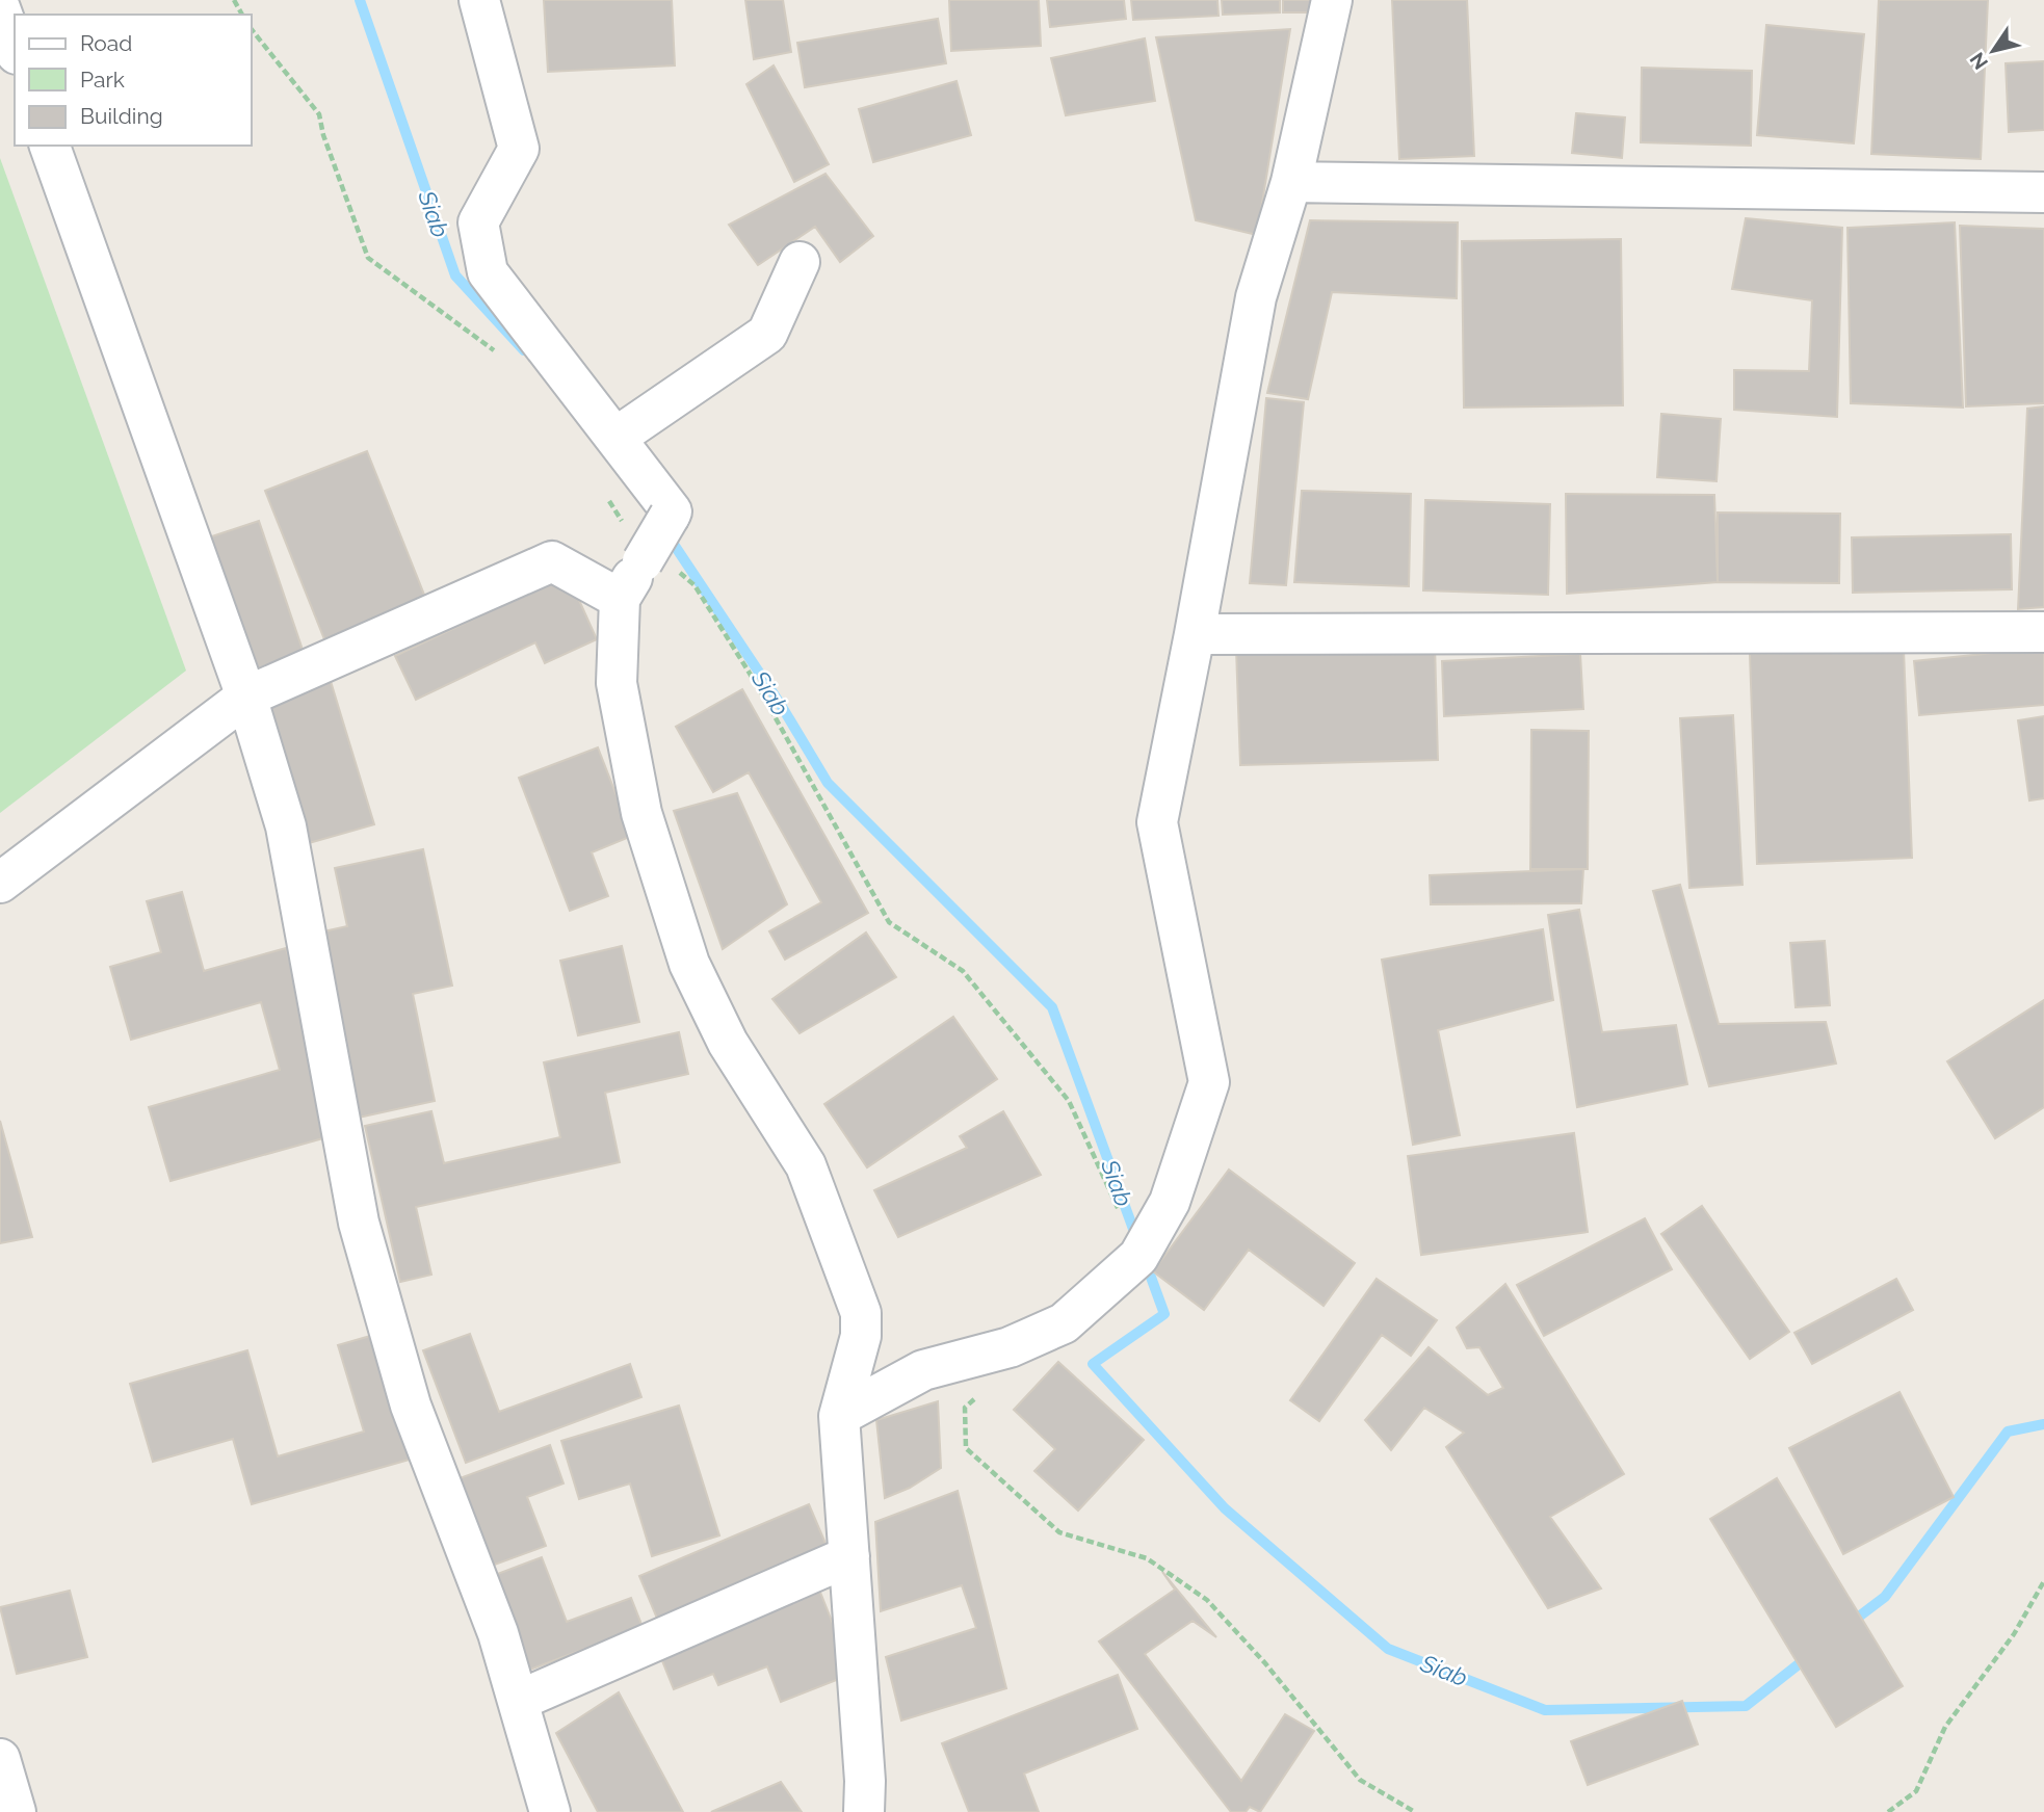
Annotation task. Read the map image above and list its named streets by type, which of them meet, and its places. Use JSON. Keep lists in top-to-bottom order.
{
  "water": ["Siab"],
  "legend": ["Road", "Park", "Building"],
  "north": "bottom left"
}
